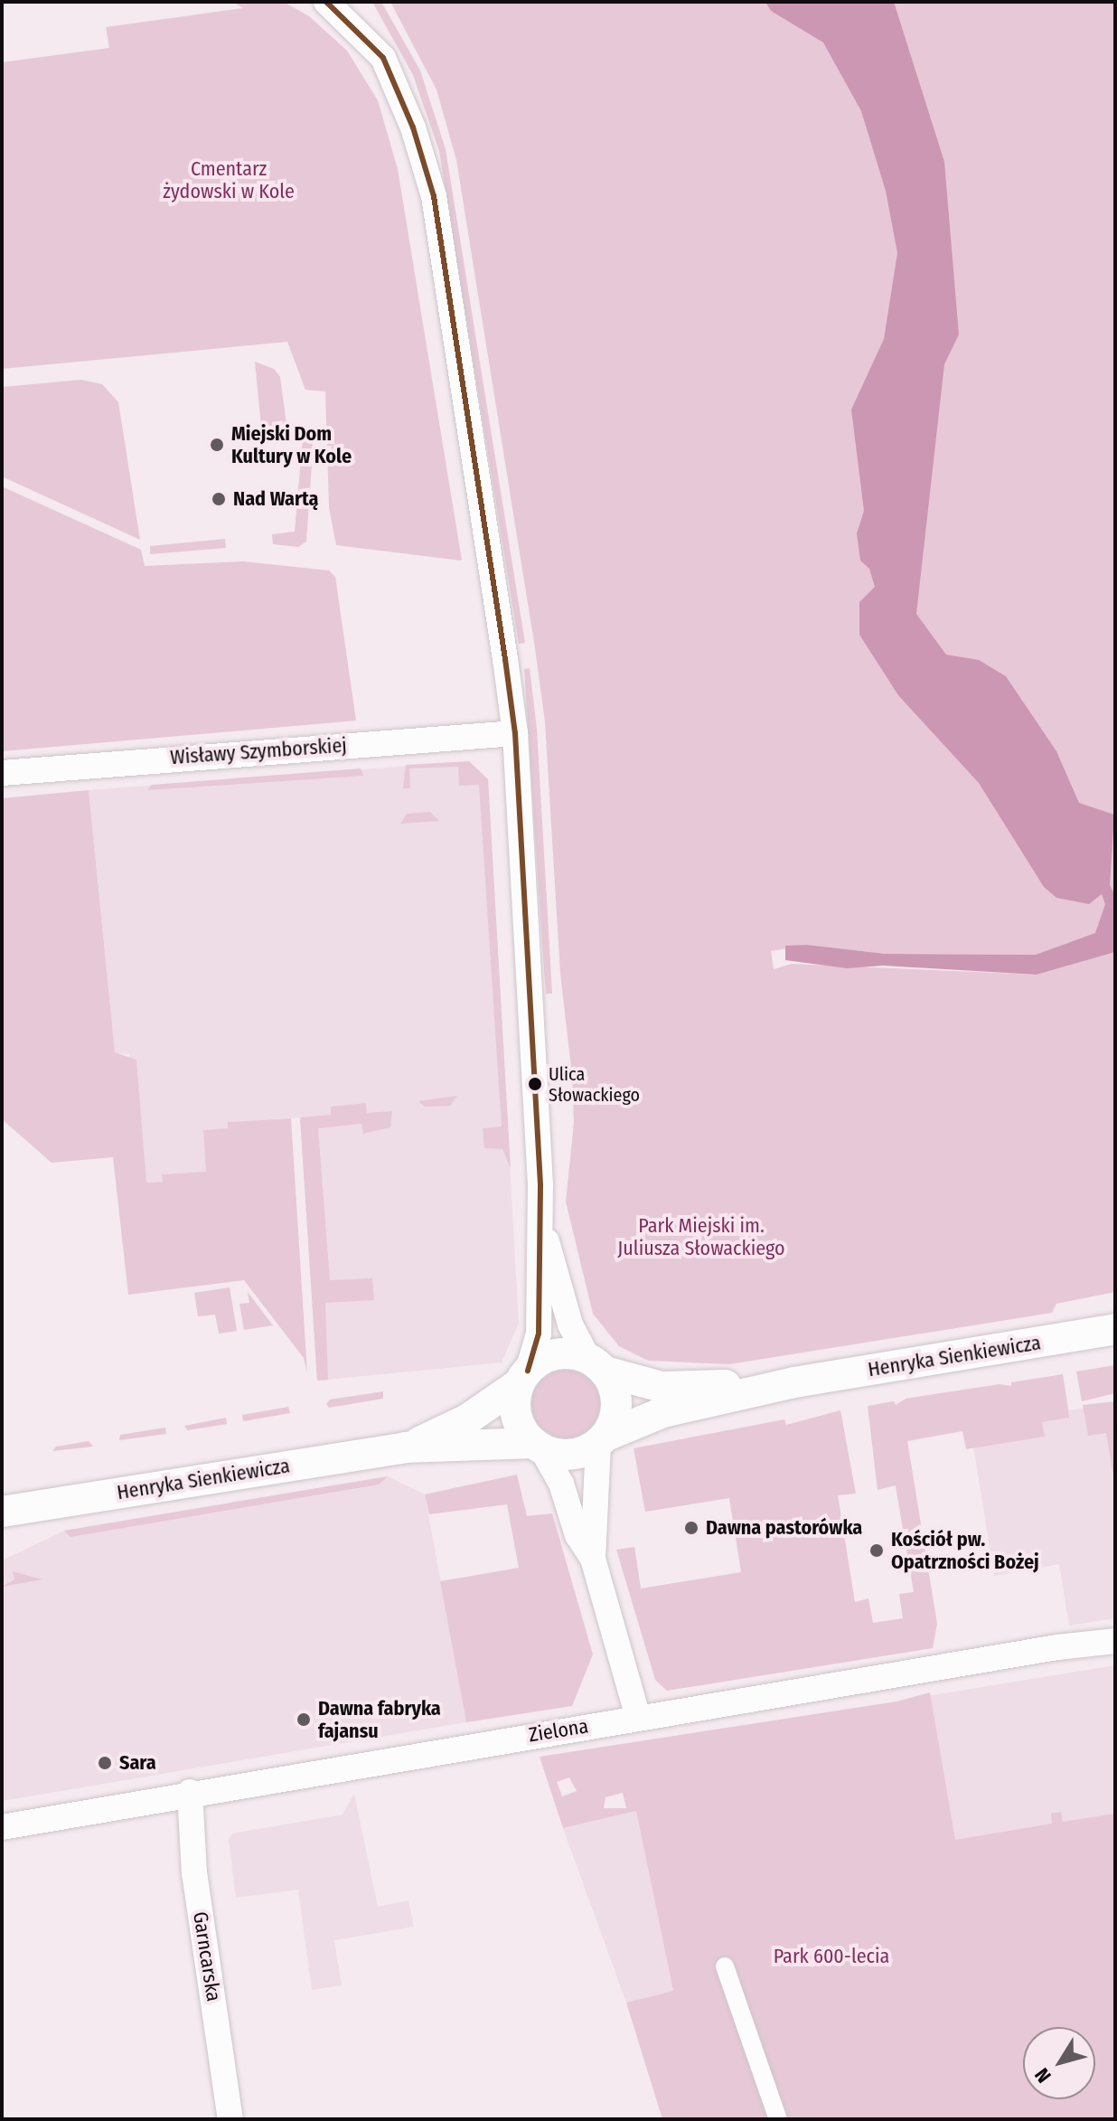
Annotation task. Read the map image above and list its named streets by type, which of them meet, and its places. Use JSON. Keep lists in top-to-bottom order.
{
  "streets": {
    "street": [
      "Wisławy Szymborskiej",
      "Henryka Sienkiewicza",
      "Zielona",
      "Garncarska"
    ]
  },
  "crossings": [
    ["Zielona", "Garncarska"]
  ],
  "parks": ["Cmentarz żydowski w Kole", "Park Miejski im. Juliusza Słowackiego", "Park 600-lecia"],
  "places": [
    "Miejski Dom Kultury w Kole",
    "Nad Wartą",
    "Ulica Słowackiego",
    "Dawna pastorówka",
    "Kościół pw. Opatrzności Bożej",
    "Dawna fabryka fajansu",
    "Sara"
  ],
  "north": "bottom left"
}
